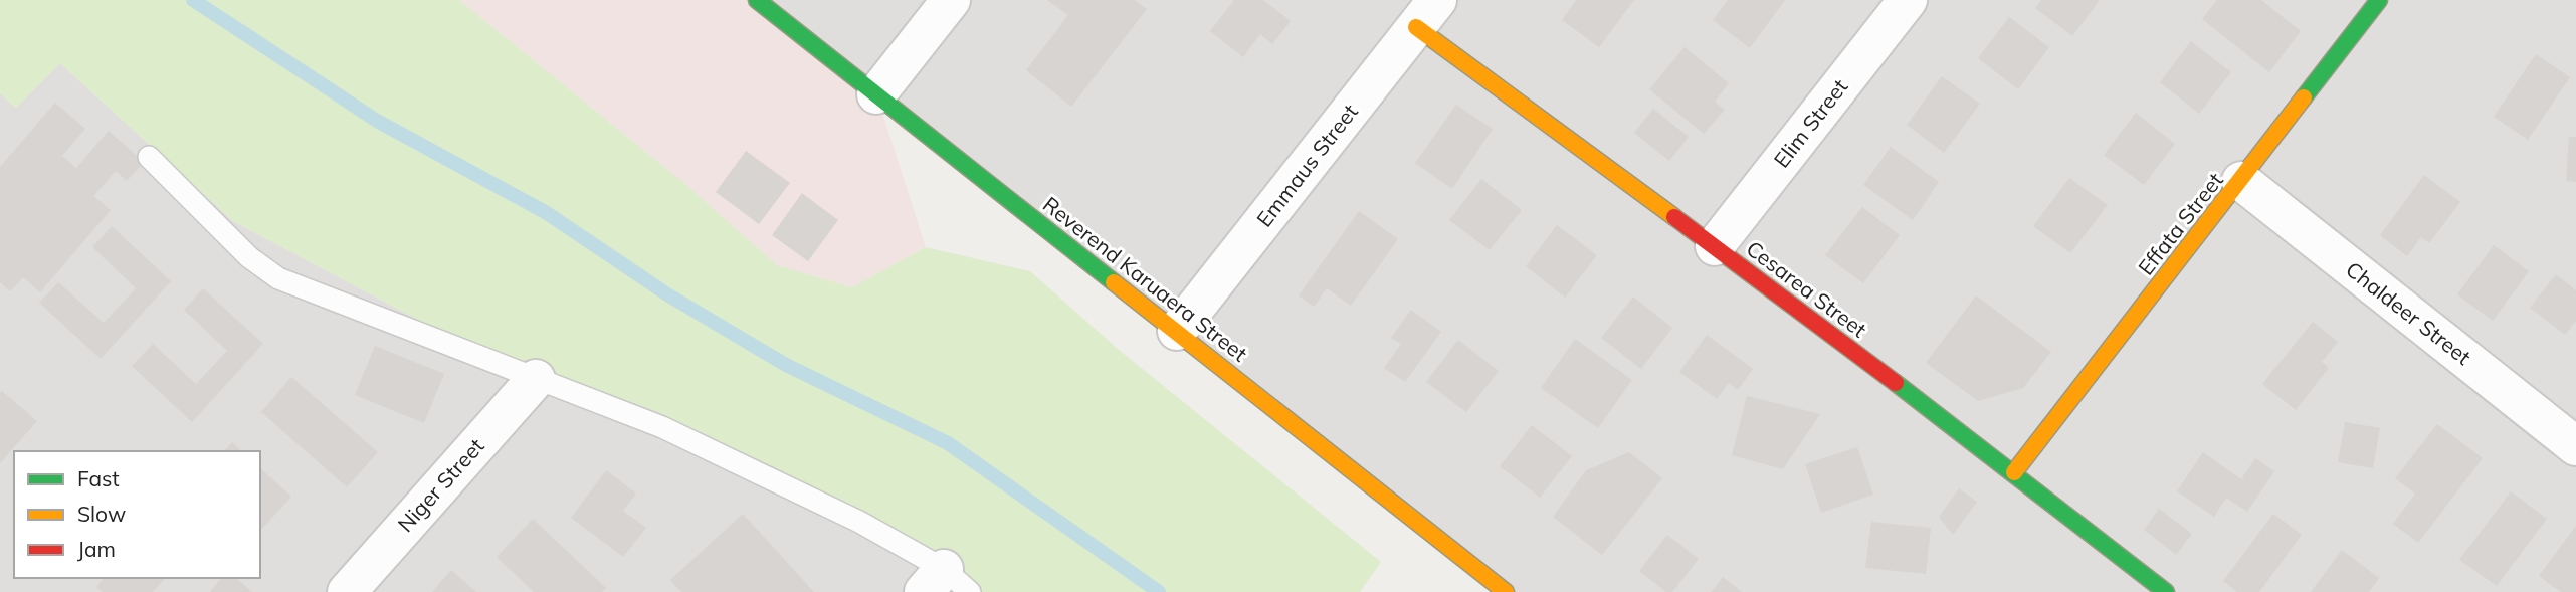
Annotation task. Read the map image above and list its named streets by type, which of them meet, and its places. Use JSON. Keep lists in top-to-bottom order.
{
  "streets": {
    "street": [
      "Elim Street",
      "Emmaus Street",
      "Effata Street",
      "Reverend Karuaera Street",
      "Cesarea Street",
      "Chaldeer Street",
      "Niger Street"
    ]
  },
  "crossings": [
    ["Elim Street", "Cesarea Street"],
    ["Emmaus Street", "Reverend Karuaera Street"],
    ["Emmaus Street", "Cesarea Street"],
    ["Effata Street", "Cesarea Street"],
    ["Effata Street", "Chaldeer Street"]
  ],
  "legend": ["Fast", "Slow", "Jam"]
}
